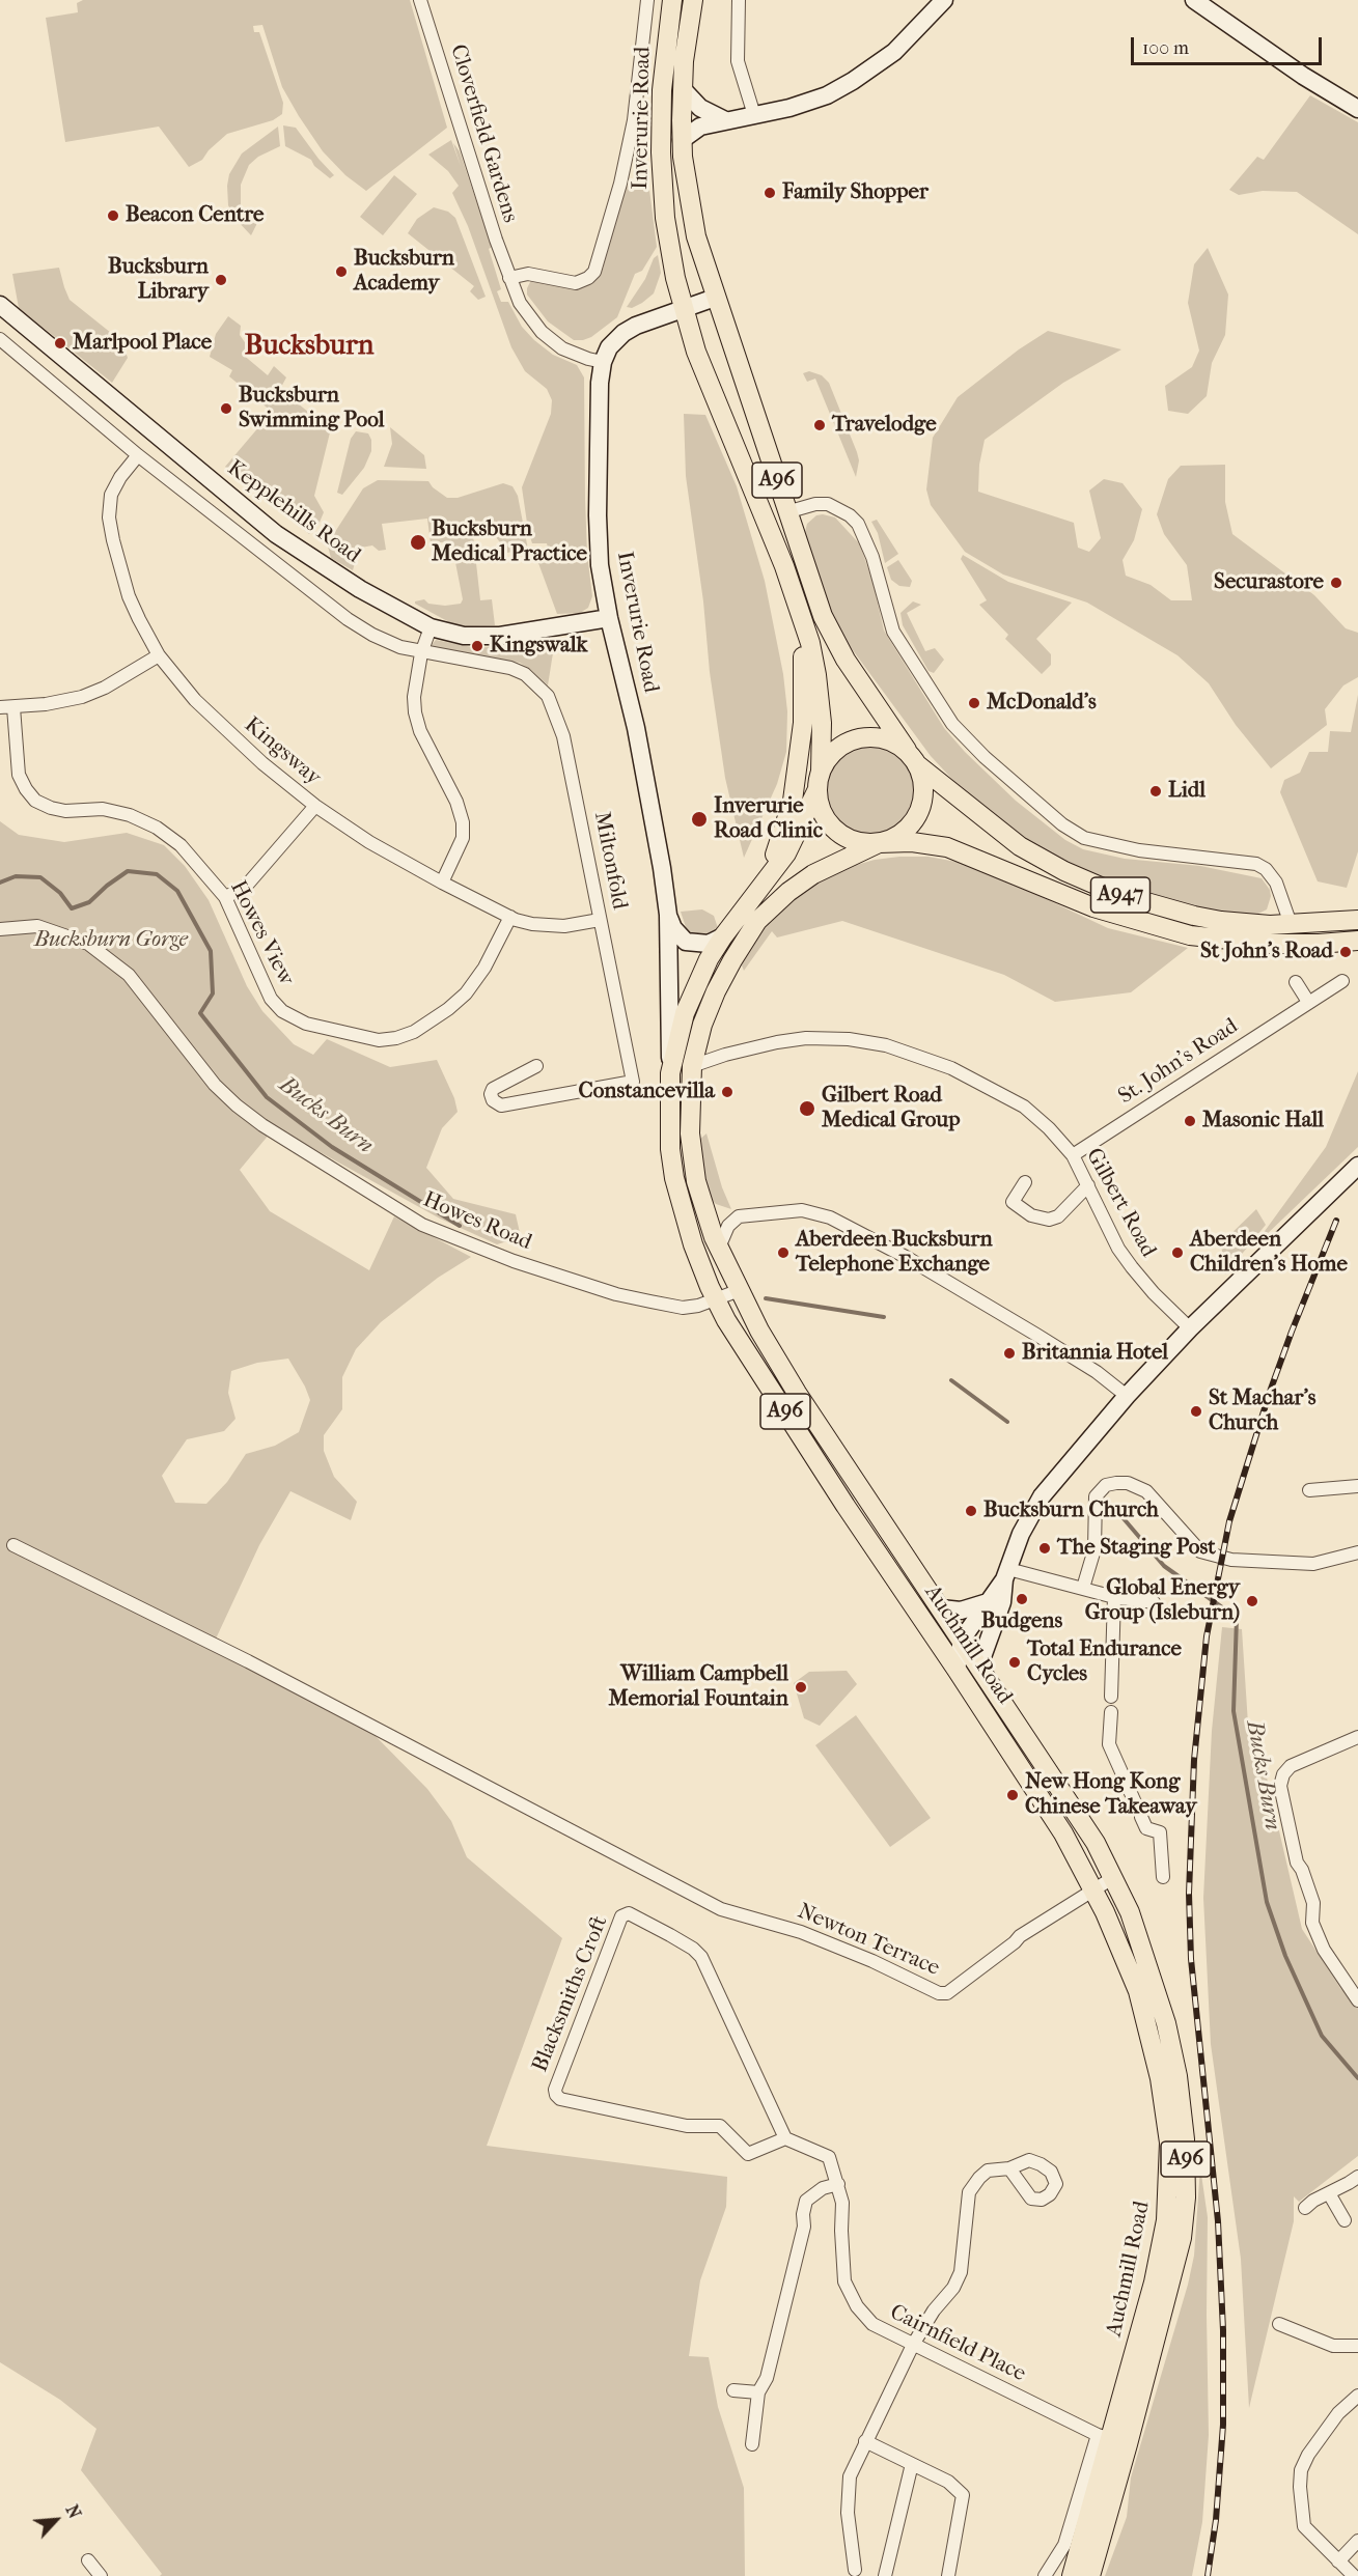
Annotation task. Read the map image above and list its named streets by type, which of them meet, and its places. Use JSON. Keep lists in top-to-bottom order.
{
  "streets": {
    "main road": [
      "Inverurie Road",
      "A96",
      "A947",
      "Auchmill Road"
    ],
    "street": [
      "Cloverfield Gardens",
      "Kepplehills Road",
      "Kingsway",
      "Miltonfold",
      "Howes View",
      "St. John's Road",
      "Gilbert Road",
      "Howes Road",
      "Newton Terrace",
      "Blacksmiths Croft",
      "Cairnfield Place"
    ]
  },
  "crossings": [
    ["Inverurie Road", "Cloverfield Gardens"],
    ["Inverurie Road", "A96"],
    ["Inverurie Road", "Kepplehills Road"],
    ["Inverurie Road", "A947"],
    ["Inverurie Road", "Auchmill Road"],
    ["A96", "A947"],
    ["A96", "Auchmill Road"],
    ["Kingsway", "Miltonfold"],
    ["Kingsway", "Howes View"],
    ["A947", "Auchmill Road"],
    ["St. John's Road", "Gilbert Road"],
    ["Gilbert Road", "Auchmill Road"],
    ["Howes Road", "Auchmill Road"],
    ["Auchmill Road", "Newton Terrace"],
    ["Auchmill Road", "Cairnfield Place"],
    ["Blacksmiths Croft", "Cairnfield Place"]
  ],
  "districts": ["Bucksburn"],
  "water": ["Bucks Burn"],
  "parks": ["Bucksburn Gorge"],
  "places": [
    "Family Shopper",
    "Beacon Centre",
    "Bucksburn Academy",
    "Bucksburn Library",
    "Marlpool Place",
    "Bucksburn Swimming Pool",
    "Travelodge",
    "Bucksburn Medical Practice",
    "Securastore",
    "Kingswalk",
    "McDonald's",
    "Lidl",
    "Inverurie Road Clinic",
    "St John's Road",
    "Constancevilla",
    "Gilbert Road Medical Group",
    "Masonic Hall",
    "Aberdeen Bucksburn Telephone Exchange",
    "Aberdeen Children's Home",
    "Britannia Hotel",
    "St Machar's Church",
    "Bucksburn Church",
    "The Staging Post",
    "Budgens",
    "Global Energy Group (Isleburn)",
    "Total Endurance Cycles",
    "William Campbell Memorial Fountain",
    "New Hong Kong Chinese Takeaway"
  ],
  "scale_bar": "100 m",
  "north": "top right"
}
